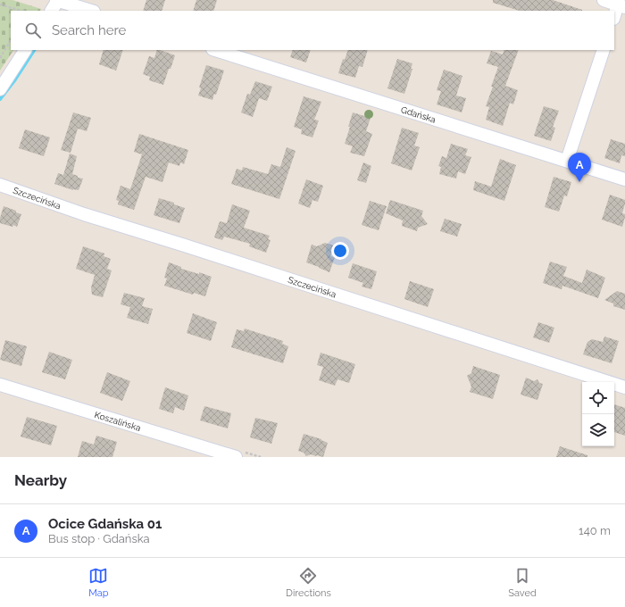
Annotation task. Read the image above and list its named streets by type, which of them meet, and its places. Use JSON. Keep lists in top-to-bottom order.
{
  "streets": {
    "street": ["Gdańska", "Szczecińska", "Koszalińska"]
  },
  "page": {
    "search": "Search here",
    "pins": "A",
    "heading": "Nearby",
    "list": [
      {
        "mark": "A",
        "name": "Ocice Gdańska 01",
        "note": "Bus stop · Gdańska",
        "value": "140 m"
      }
    ],
    "nav": ["Map", "Directions", "Saved"]
  }
}
